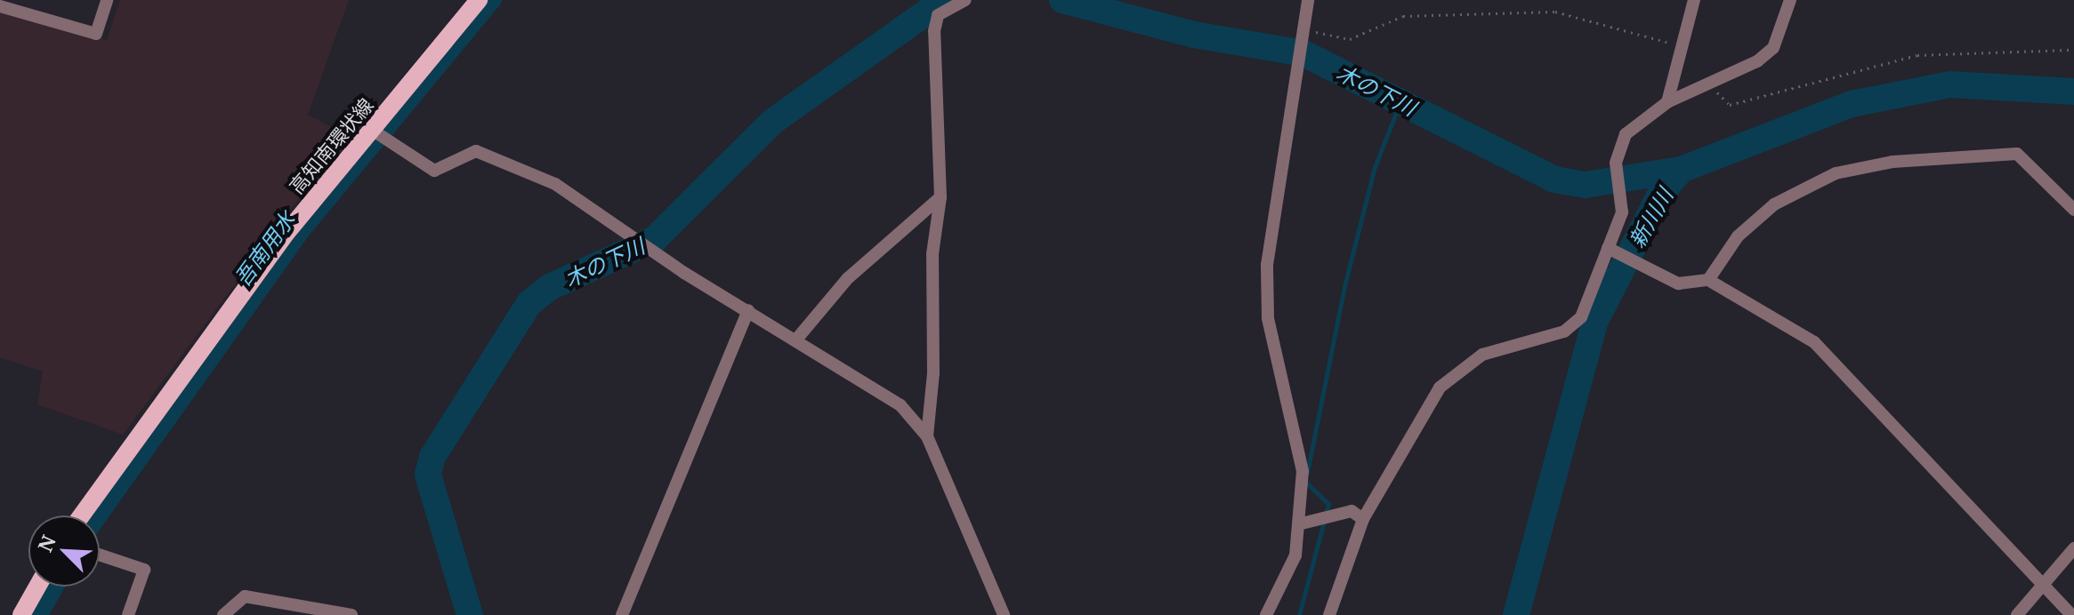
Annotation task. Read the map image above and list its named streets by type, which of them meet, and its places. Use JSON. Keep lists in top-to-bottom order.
{
  "streets": {
    "main road": ["高知南環状線"]
  },
  "water": ["木の下川", "新川川", "吾南用水"],
  "north": "top left"
}
